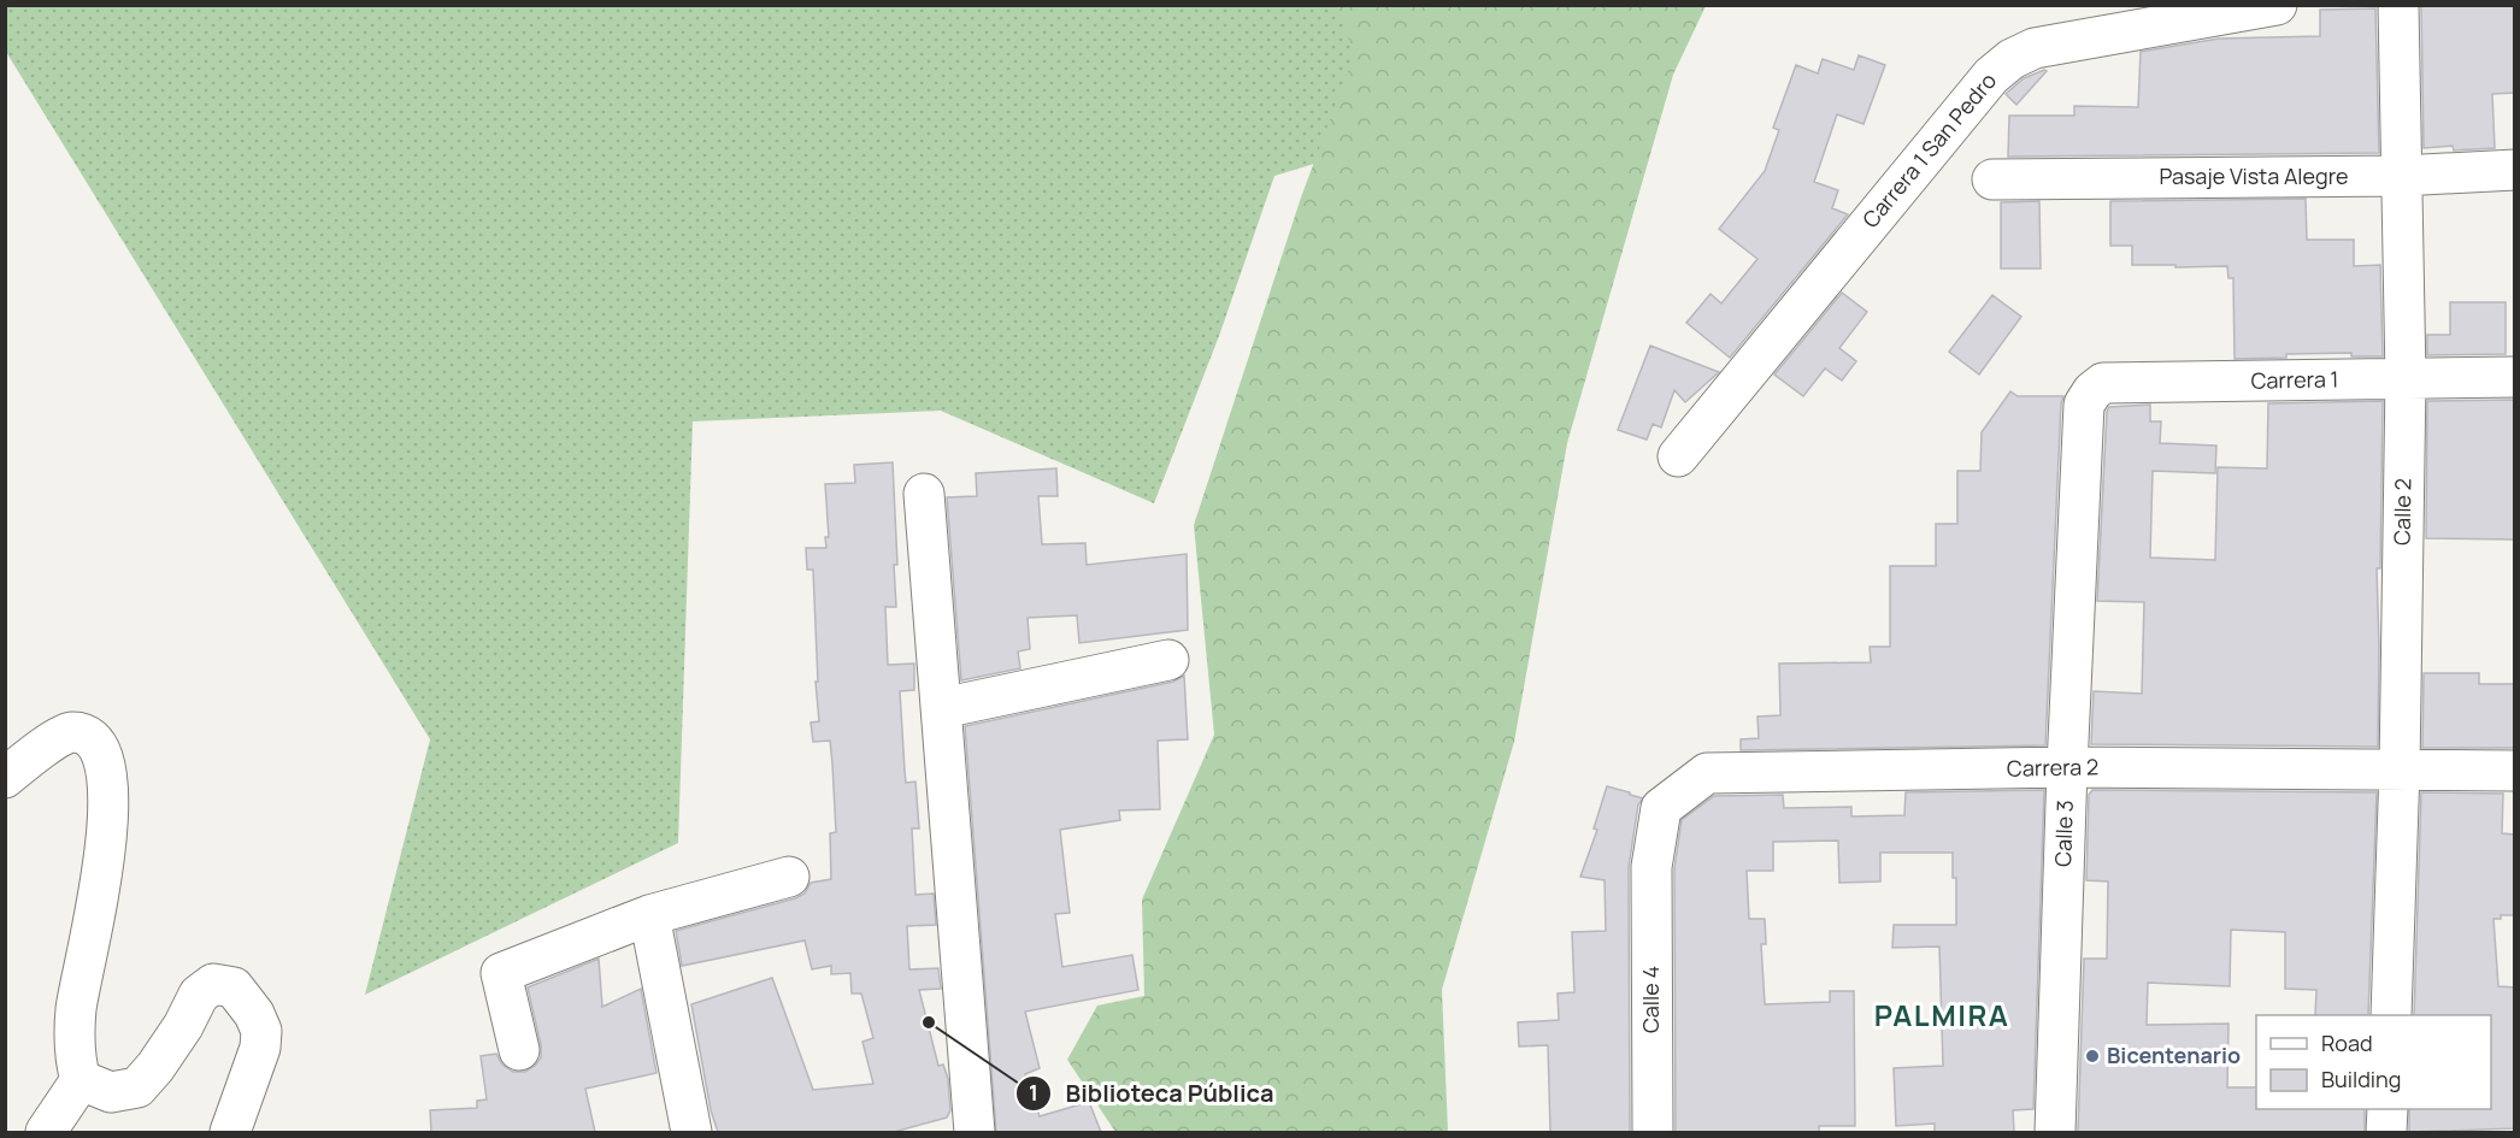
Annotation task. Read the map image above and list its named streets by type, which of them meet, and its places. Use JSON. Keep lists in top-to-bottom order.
{
  "streets": {
    "street": [
      "Carrera 1 San Pedro",
      "Pasaje Vista Alegre",
      "Carrera 1",
      "Calle 2",
      "Carrera 2",
      "Calle 3",
      "Calle 4"
    ]
  },
  "crossings": [
    ["Pasaje Vista Alegre", "Calle 2"],
    ["Carrera 1", "Calle 2"],
    ["Carrera 1", "Calle 3"],
    ["Calle 2", "Carrera 2"],
    ["Carrera 2", "Calle 3"],
    ["Carrera 2", "Calle 4"]
  ],
  "districts": ["PALMIRA"],
  "places": ["Biblioteca Pública", "Bicentenario"],
  "legend": ["Road", "Building"]
}
